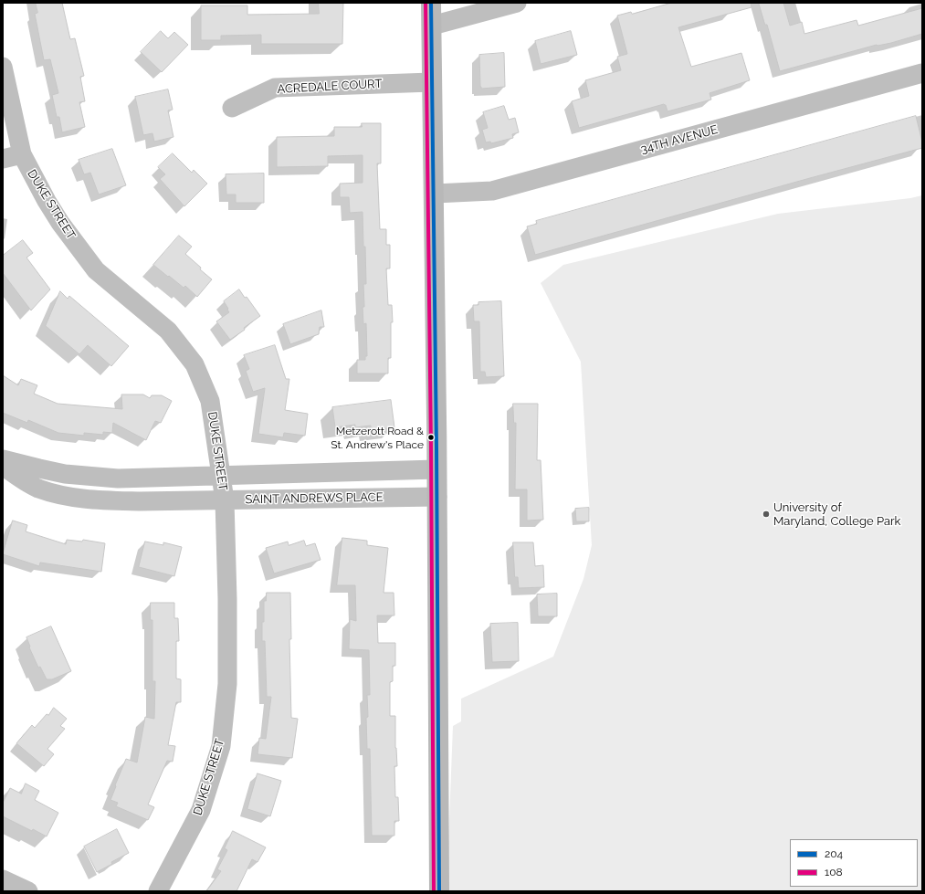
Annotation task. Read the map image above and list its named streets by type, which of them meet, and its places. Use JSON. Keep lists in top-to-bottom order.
{
  "streets": {
    "street": [
      "ACREDALE COURT",
      "34TH AVENUE",
      "DUKE STREET",
      "SAINT ANDREWS PLACE"
    ]
  },
  "crossings": [
    ["DUKE STREET", "SAINT ANDREWS PLACE"]
  ],
  "places": ["Metzerott Road & St. Andrew's Place", "University of Maryland, College Park"],
  "lines": ["transit line 204", "transit line 108"],
  "legend": ["204", "108"]
}
